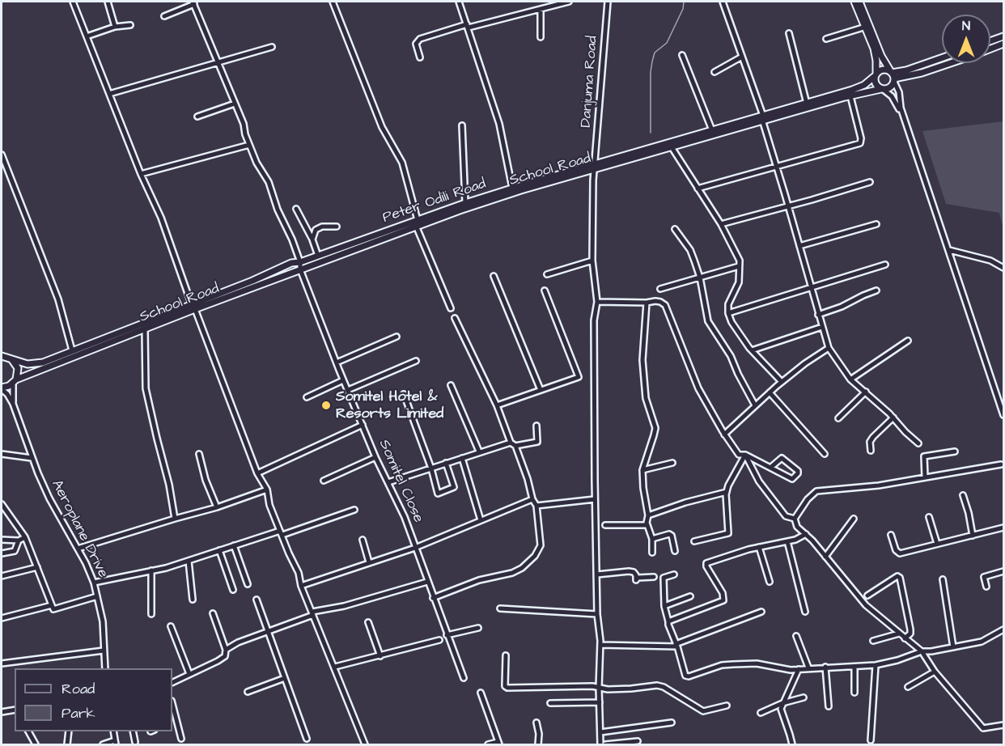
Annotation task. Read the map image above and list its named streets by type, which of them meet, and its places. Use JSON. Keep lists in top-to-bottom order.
{
  "streets": {
    "main road": ["School Road", "Peter Odili Road"],
    "street": ["Danjuma Road", "Somitel Close", "Aeroplane Drive"]
  },
  "crossings": [
    ["Danjuma Road", "School Road"],
    ["Danjuma Road", "Peter Odili Road"],
    ["School Road", "Peter Odili Road"],
    ["School Road", "Somitel Close"]
  ],
  "places": ["Somitel Hotel & Resorts Limited"],
  "legend": ["Road", "Park"],
  "north": "top"
}
